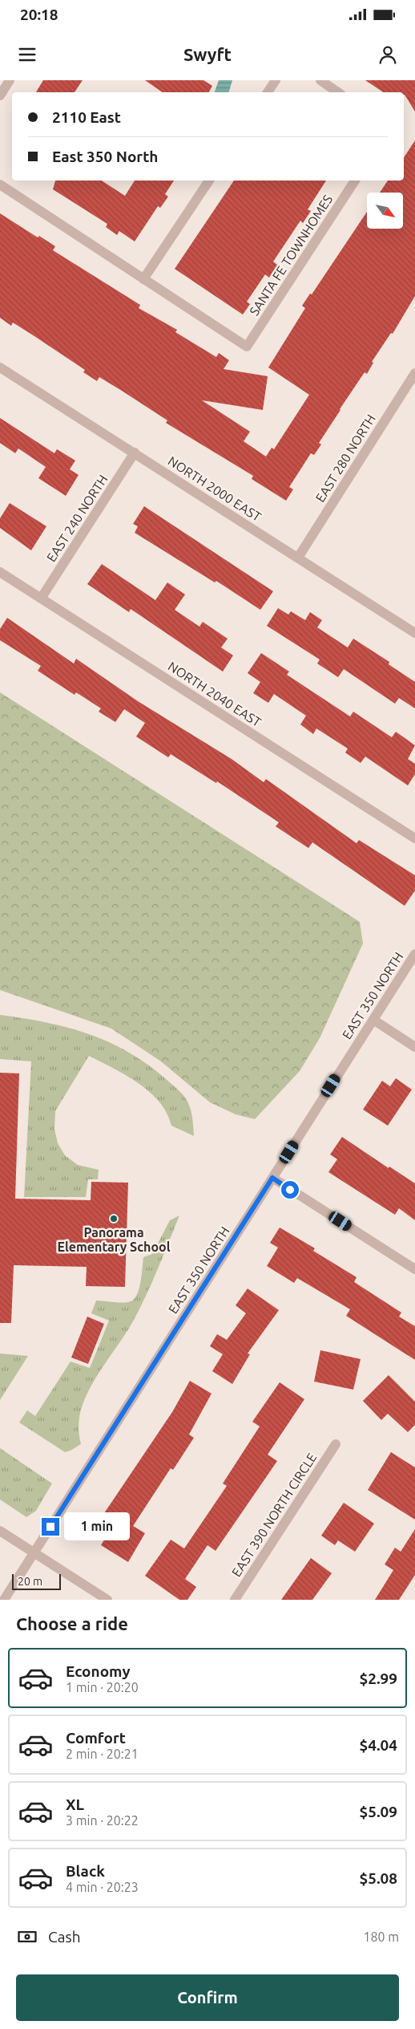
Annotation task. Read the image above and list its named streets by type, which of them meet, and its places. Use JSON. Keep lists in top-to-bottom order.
{
  "streets": {
    "street": [
      "SANTA FE TOWNHOMES",
      "EAST 280 NORTH",
      "NORTH 2000 EAST",
      "EAST 240 NORTH",
      "NORTH 2040 EAST",
      "EAST 350 NORTH",
      "EAST 390 NORTH CIRCLE"
    ]
  },
  "crossings": [
    ["EAST 280 NORTH", "NORTH 2000 EAST"],
    ["NORTH 2000 EAST", "EAST 240 NORTH"],
    ["EAST 240 NORTH", "NORTH 2040 EAST"]
  ],
  "places": ["Panorama Elementary School"],
  "scale_bar": "20 m",
  "north": "bottom right",
  "page": {
    "status": "20:18",
    "header": "Swyft",
    "banner": ["2110 East", "East 350 North"],
    "bubble": "1 min",
    "scale": "20 m",
    "heading": "Choose a ride",
    "list": [
      {
        "name": "Economy",
        "note": "1 min · 20:20",
        "value": "$2.99"
      },
      {
        "name": "Comfort",
        "note": "2 min · 20:21",
        "value": "$4.04"
      },
      {
        "name": "XL",
        "note": "3 min · 20:22",
        "value": "$5.09"
      },
      {
        "name": "Black",
        "note": "4 min · 20:23",
        "value": "$5.08"
      }
    ],
    "pay": ["Cash", "180 m"],
    "buttons": "Confirm"
  }
}
